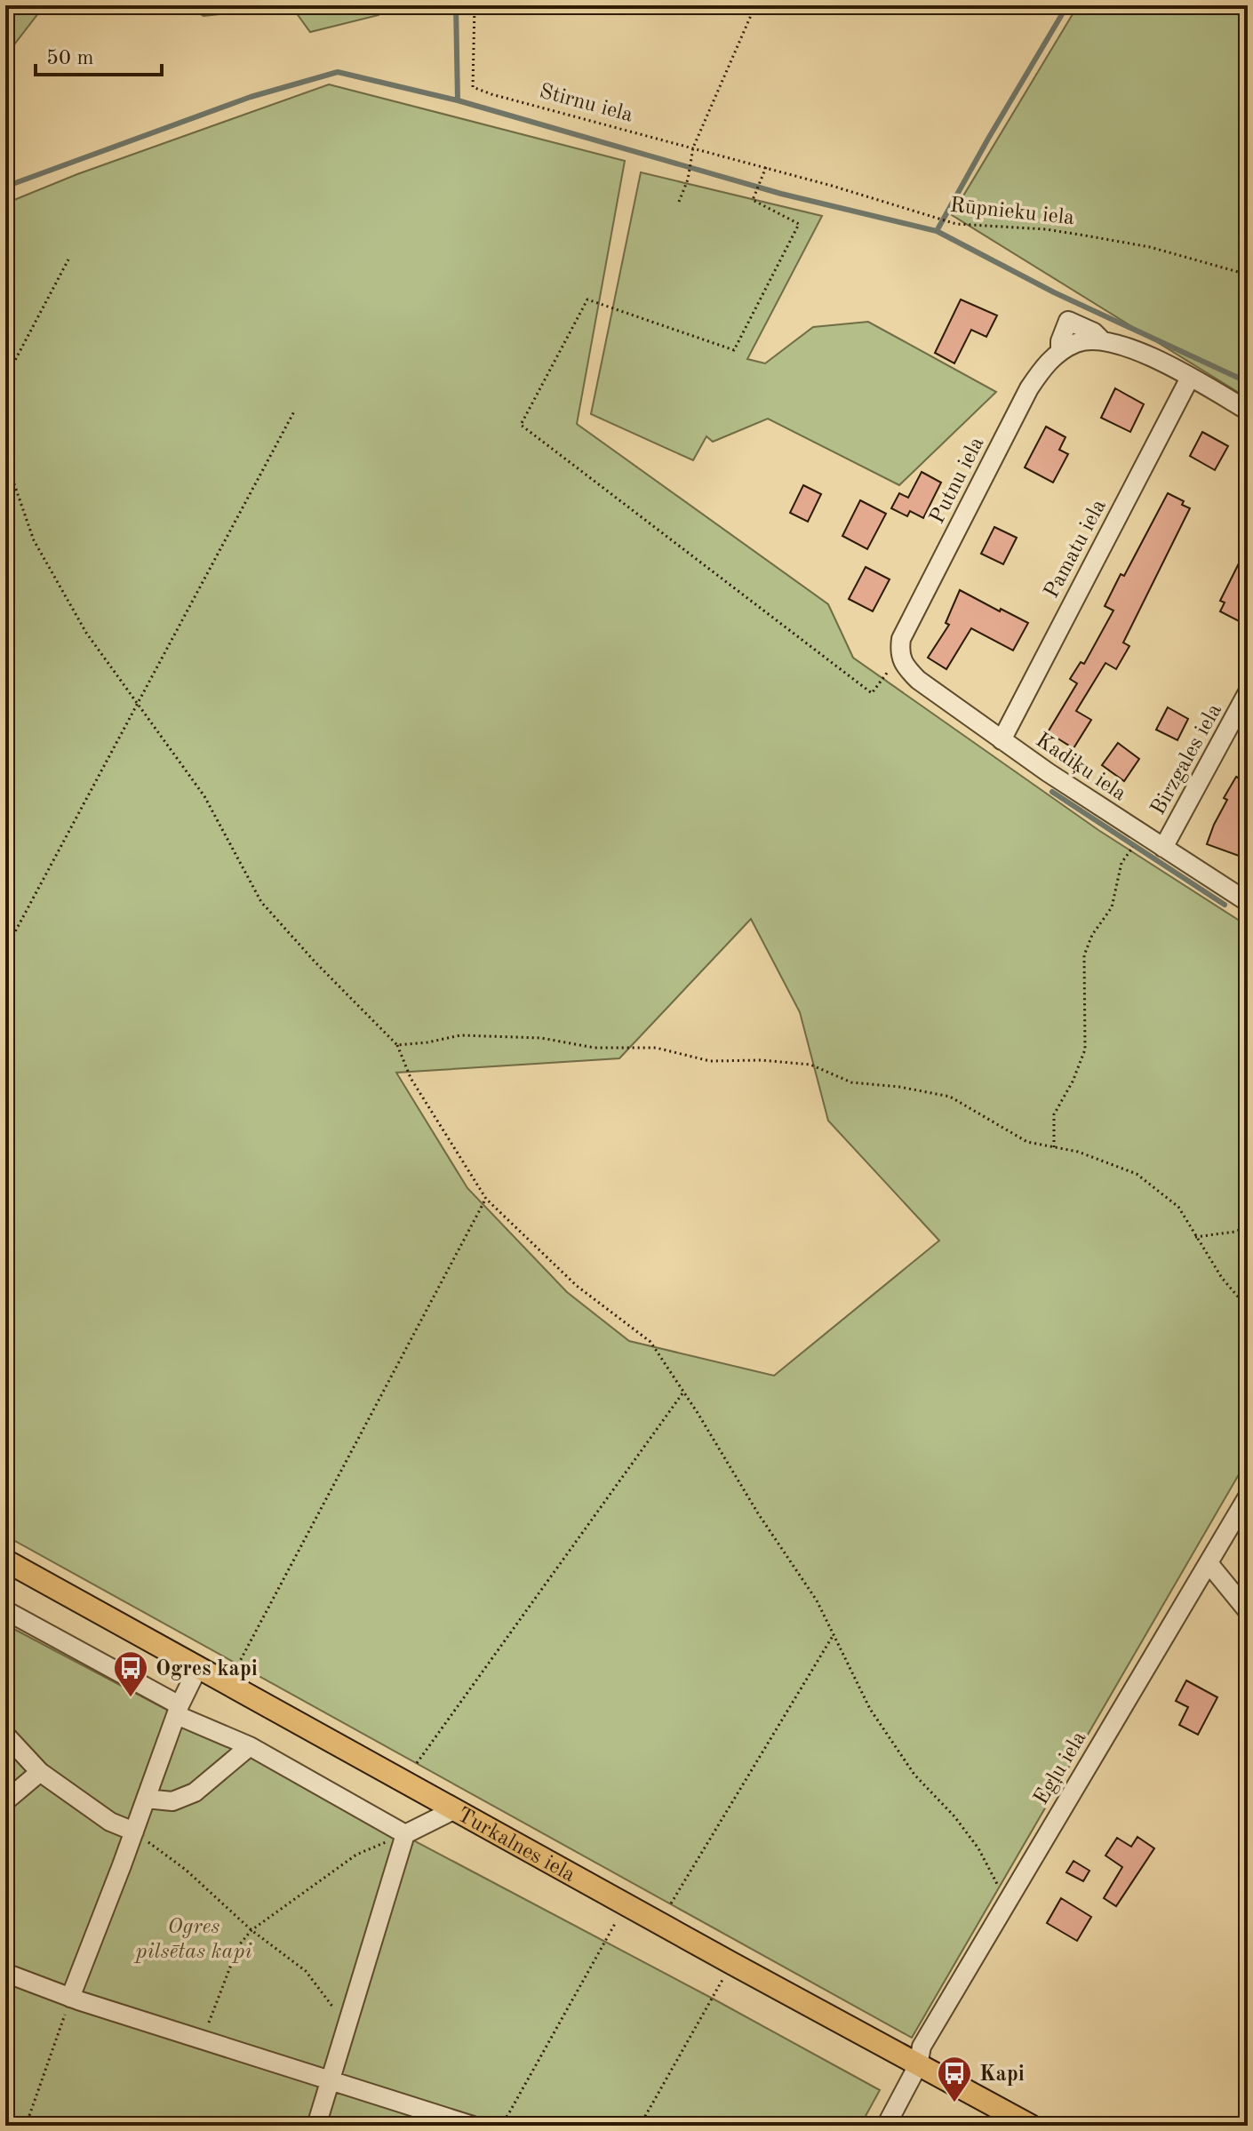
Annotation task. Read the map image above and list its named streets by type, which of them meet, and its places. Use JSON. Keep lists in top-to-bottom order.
{
  "streets": {
    "main road": ["Turkalnes iela"],
    "street": [
      "Putnu iela",
      "Pamatu iela",
      "Birzgales iela",
      "Kadiķu iela",
      "Egļu iela"
    ],
    "path": ["Stirnu iela", "Rūpnieku iela"]
  },
  "crossings": [
    ["Stirnu iela", "Rūpnieku iela"],
    ["Putnu iela", "Kadiķu iela"],
    ["Pamatu iela", "Kadiķu iela"],
    ["Birzgales iela", "Kadiķu iela"],
    ["Egļu iela", "Turkalnes iela"]
  ],
  "parks": ["Ogres pilsētas kapi"],
  "places": {
    "bus stop": ["Ogres kapi", "Kapi"]
  },
  "scale_bar": "50 m"
}
